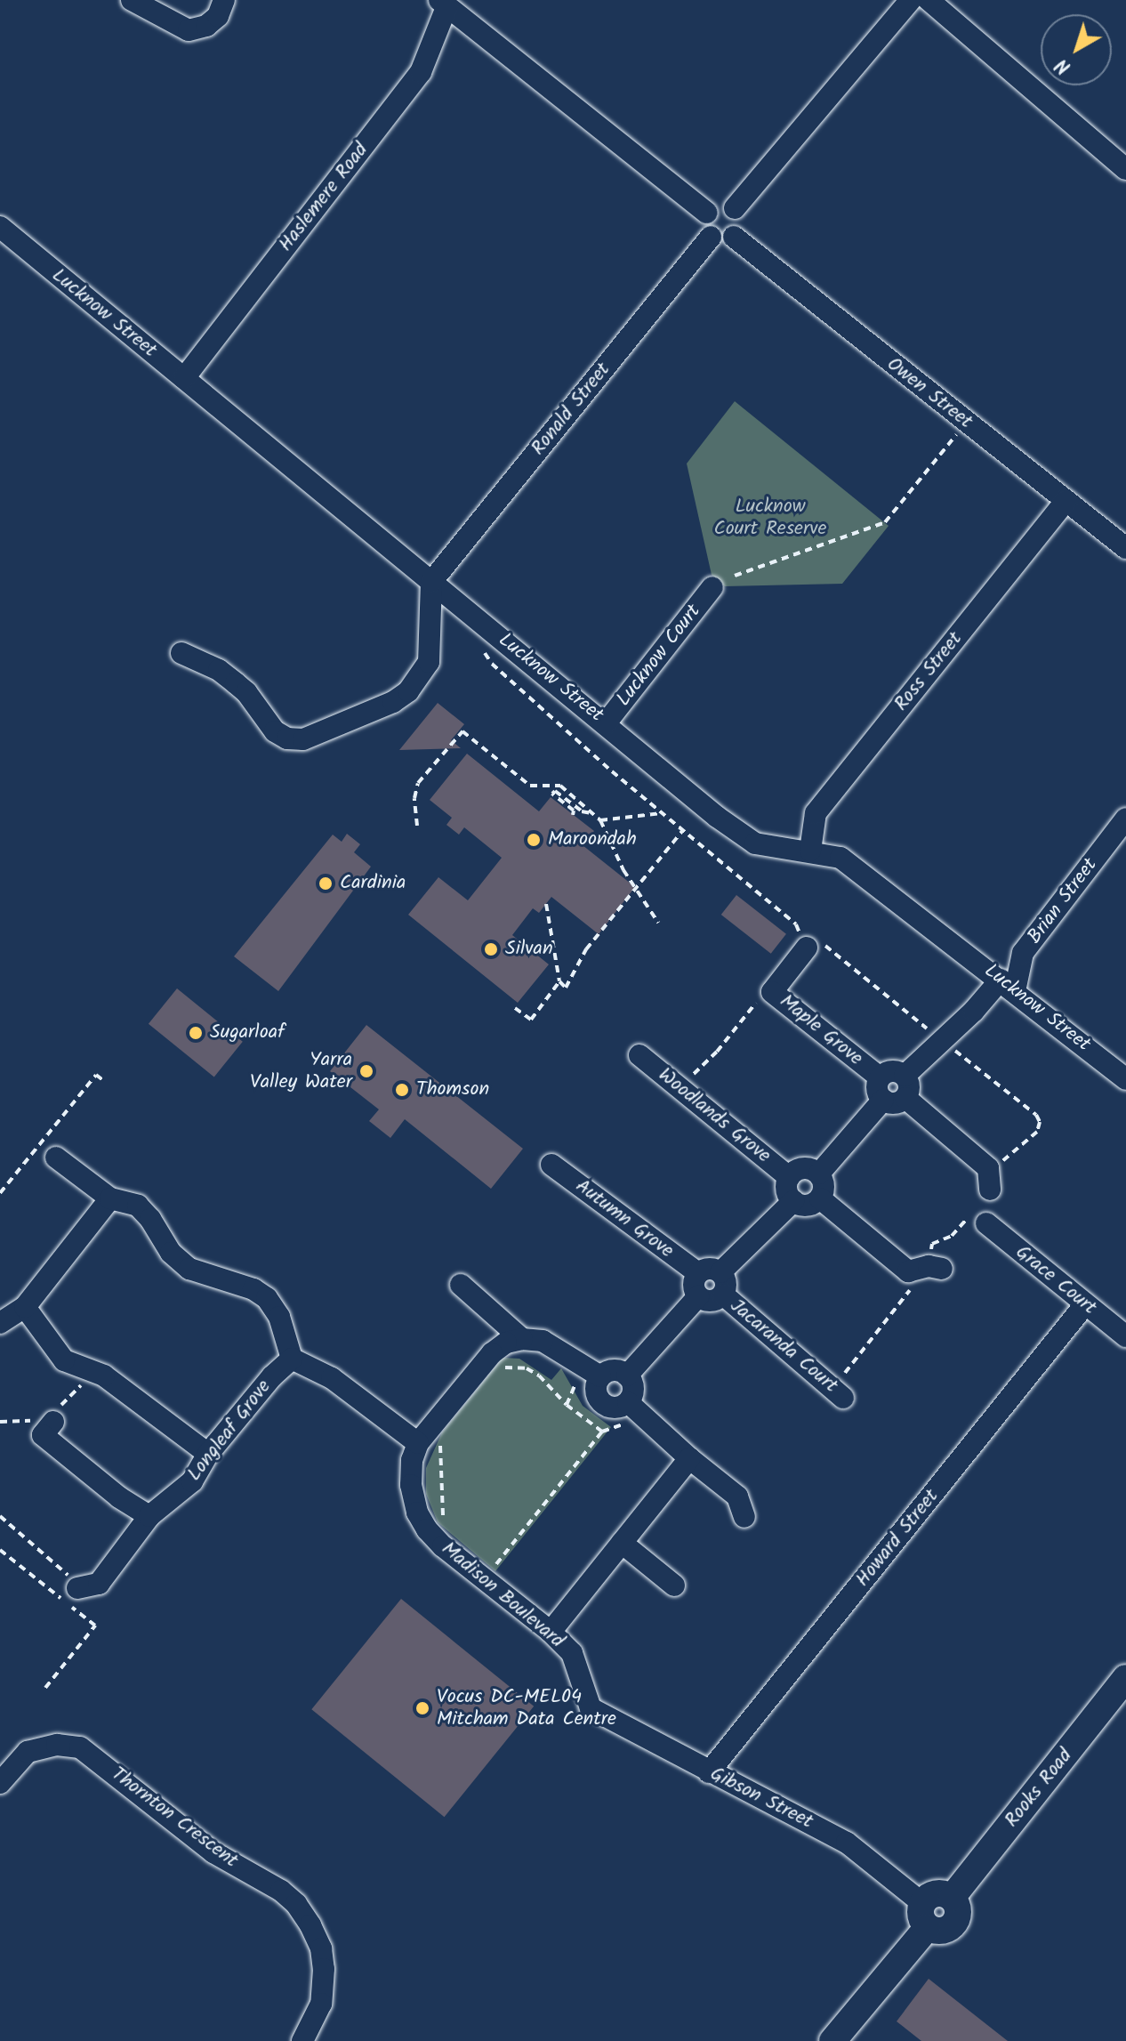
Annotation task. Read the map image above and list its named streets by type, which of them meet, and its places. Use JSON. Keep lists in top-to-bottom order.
{
  "streets": {
    "street": [
      "Haslemere Road",
      "Lucknow Street",
      "Owen Street",
      "Ronald Street",
      "Lucknow Court",
      "Ross Street",
      "Brian Street",
      "Maple Grove",
      "Woodlands Grove",
      "Autumn Grove",
      "Grace Court",
      "Jacaranda Court",
      "Longleaf Grove",
      "Howard Street",
      "Madison Boulevard",
      "Rooks Road",
      "Gibson Street",
      "Thornton Crescent"
    ]
  },
  "crossings": [
    ["Haslemere Road", "Lucknow Street"],
    ["Lucknow Street", "Ronald Street"],
    ["Lucknow Street", "Lucknow Court"],
    ["Lucknow Street", "Ross Street"],
    ["Lucknow Street", "Brian Street"],
    ["Owen Street", "Ronald Street"],
    ["Owen Street", "Ross Street"],
    ["Autumn Grove", "Jacaranda Court"],
    ["Grace Court", "Howard Street"],
    ["Howard Street", "Gibson Street"],
    ["Madison Boulevard", "Gibson Street"],
    ["Rooks Road", "Gibson Street"]
  ],
  "parks": ["Lucknow Court Reserve"],
  "places": [
    "Maroondah",
    "Cardinia",
    "Silvan",
    "Sugarloaf",
    "Yarra Valley Water",
    "Thomson",
    "Vocus DC-MEL04 Mitcham Data Centre"
  ],
  "north": "bottom left"
}
